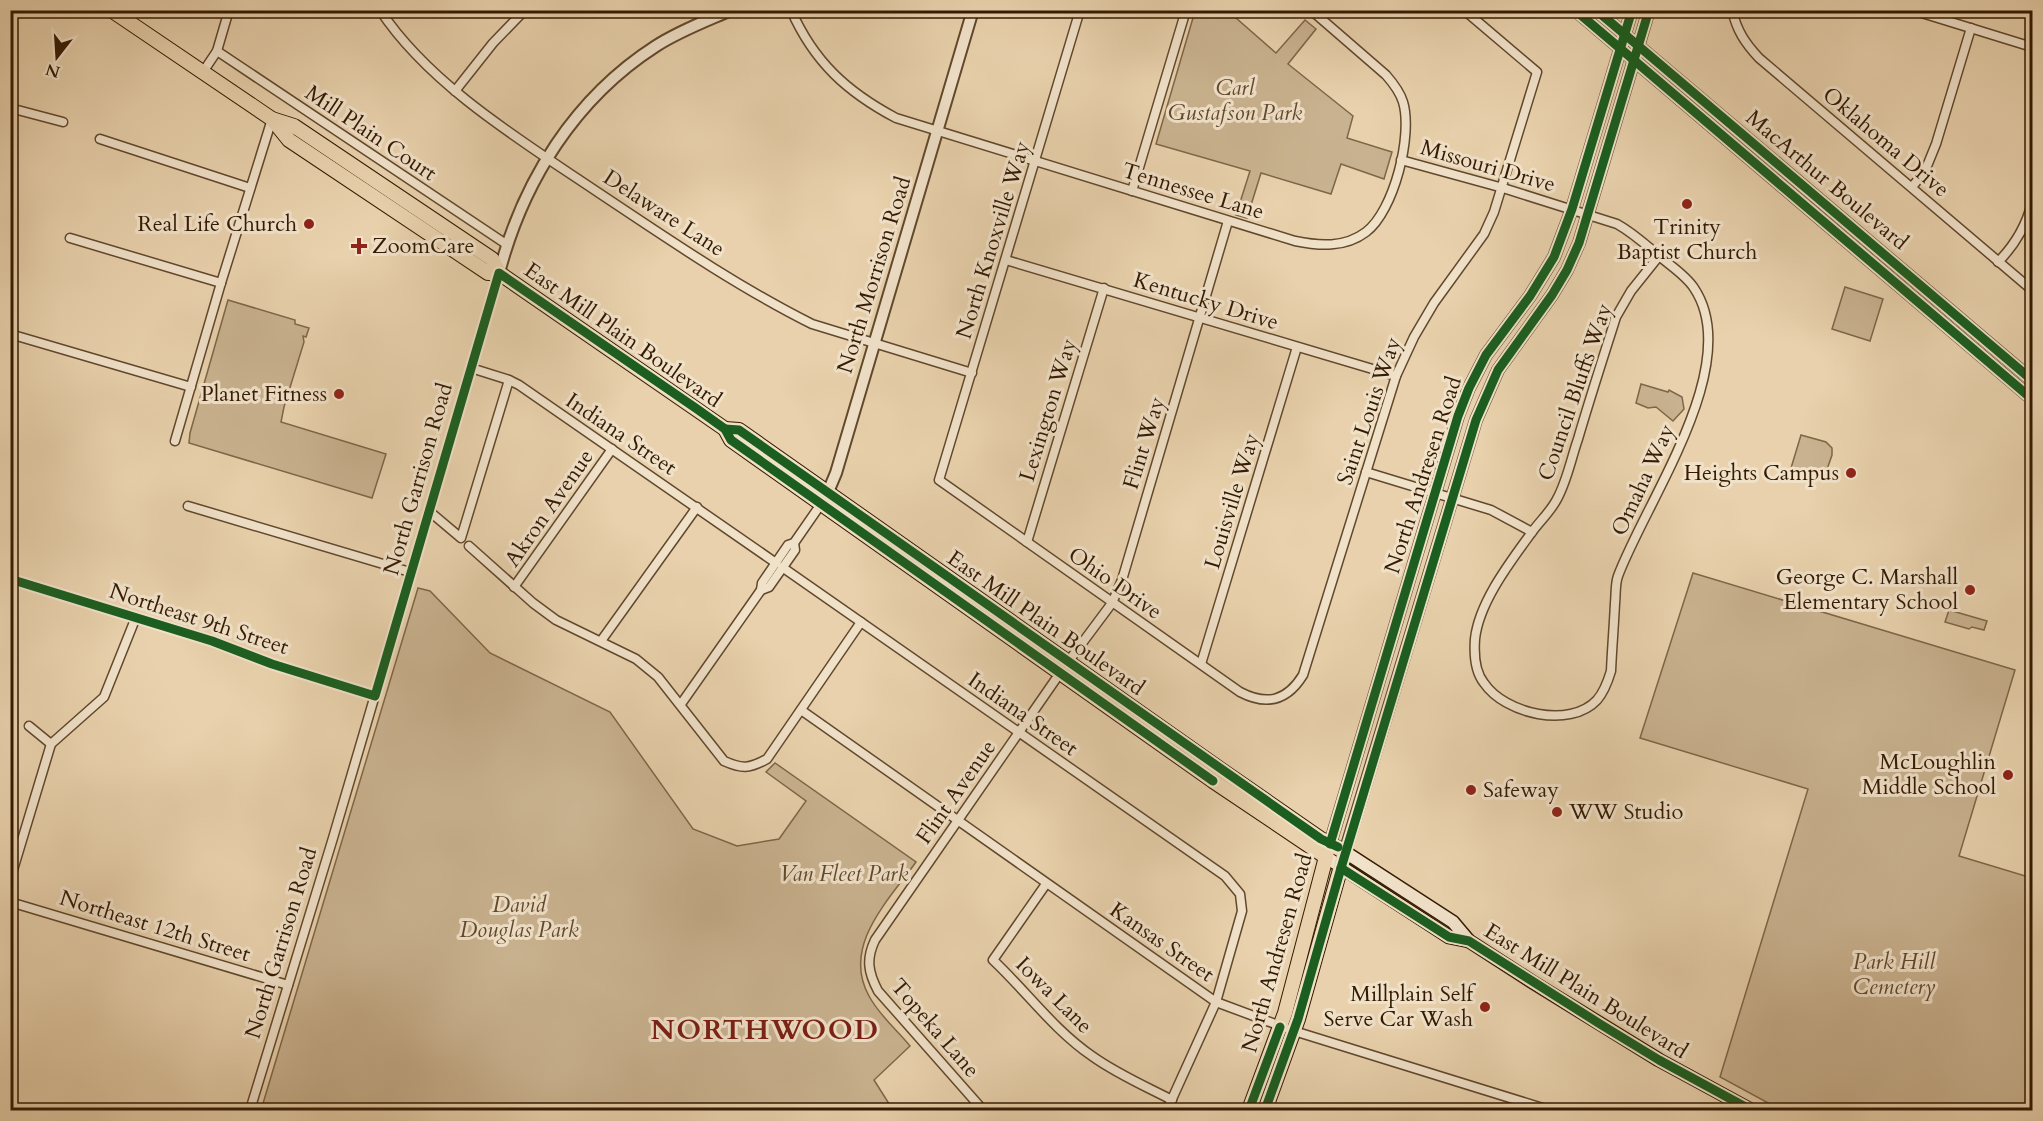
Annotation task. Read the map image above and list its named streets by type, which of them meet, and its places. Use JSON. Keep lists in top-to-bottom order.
{
  "streets": {
    "main road": ["East Mill Plain Boulevard", "North Andresen Road"],
    "street": [
      "Mill Plain Court",
      "Oklahoma Drive",
      "Missouri Drive",
      "MacArthur Boulevard",
      "Tennessee Lane",
      "Delaware Lane",
      "North Knoxville Way",
      "North Morrison Road",
      "Kentucky Drive",
      "Council Bluffs Way",
      "Lexington Way",
      "Saint Louis Way",
      "Indiana Street",
      "Flint Way",
      "North Garrison Road",
      "Omaha Way",
      "Louisville Way",
      "Akron Avenue",
      "Ohio Drive",
      "Northeast 9th Street",
      "Flint Avenue",
      "Northeast 12th Street",
      "Kansas Street",
      "Iowa Lane",
      "Topeka Lane"
    ]
  },
  "crossings": [
    ["Mill Plain Court", "North Garrison Road"],
    ["Missouri Drive", "Tennessee Lane"],
    ["Missouri Drive", "Council Bluffs Way"],
    ["Missouri Drive", "Saint Louis Way"],
    ["Missouri Drive", "North Andresen Road"],
    ["Missouri Drive", "Omaha Way"],
    ["MacArthur Boulevard", "North Andresen Road"],
    ["Tennessee Lane", "North Knoxville Way"],
    ["Tennessee Lane", "North Morrison Road"],
    ["Tennessee Lane", "Flint Way"],
    ["Delaware Lane", "North Knoxville Way"],
    ["Delaware Lane", "North Morrison Road"],
    ["Delaware Lane", "North Garrison Road"],
    ["North Knoxville Way", "Kentucky Drive"],
    ["North Knoxville Way", "Ohio Drive"],
    ["North Morrison Road", "East Mill Plain Boulevard"],
    ["North Morrison Road", "Indiana Street"],
    ["Kentucky Drive", "Lexington Way"],
    ["Kentucky Drive", "Saint Louis Way"],
    ["Kentucky Drive", "Flint Way"],
    ["Kentucky Drive", "Louisville Way"],
    ["East Mill Plain Boulevard", "Flint Way"],
    ["East Mill Plain Boulevard", "North Andresen Road"],
    ["East Mill Plain Boulevard", "North Garrison Road"],
    ["East Mill Plain Boulevard", "Flint Avenue"],
    ["Council Bluffs Way", "Omaha Way"],
    ["Lexington Way", "Ohio Drive"],
    ["Saint Louis Way", "Ohio Drive"],
    ["Indiana Street", "North Garrison Road"],
    ["Indiana Street", "Akron Avenue"],
    ["Indiana Street", "Flint Avenue"],
    ["Indiana Street", "Kansas Street"],
    ["Flint Way", "Ohio Drive"],
    ["Flint Way", "Flint Avenue"],
    ["North Andresen Road", "Kansas Street"],
    ["North Garrison Road", "Northeast 9th Street"],
    ["North Garrison Road", "Northeast 12th Street"],
    ["Louisville Way", "Ohio Drive"],
    ["Flint Avenue", "Kansas Street"],
    ["Flint Avenue", "Topeka Lane"],
    ["Kansas Street", "Iowa Lane"]
  ],
  "districts": ["NORTHWOOD"],
  "parks": [
    "Carl Gustafson Park",
    "Van Fleet Park",
    "David Douglas Park",
    "Park Hill Cemetery"
  ],
  "places": {
    "other": [
      "Trinity Baptist Church",
      "Real Life Church",
      "Planet Fitness",
      "Heights Campus",
      "George C. Marshall Elementary School",
      "McLoughlin Middle School",
      "Safeway",
      "WW Studio",
      "Millplain Self Serve Car Wash"
    ],
    "health": ["ZoomCare"]
  },
  "north": "bottom"
}
